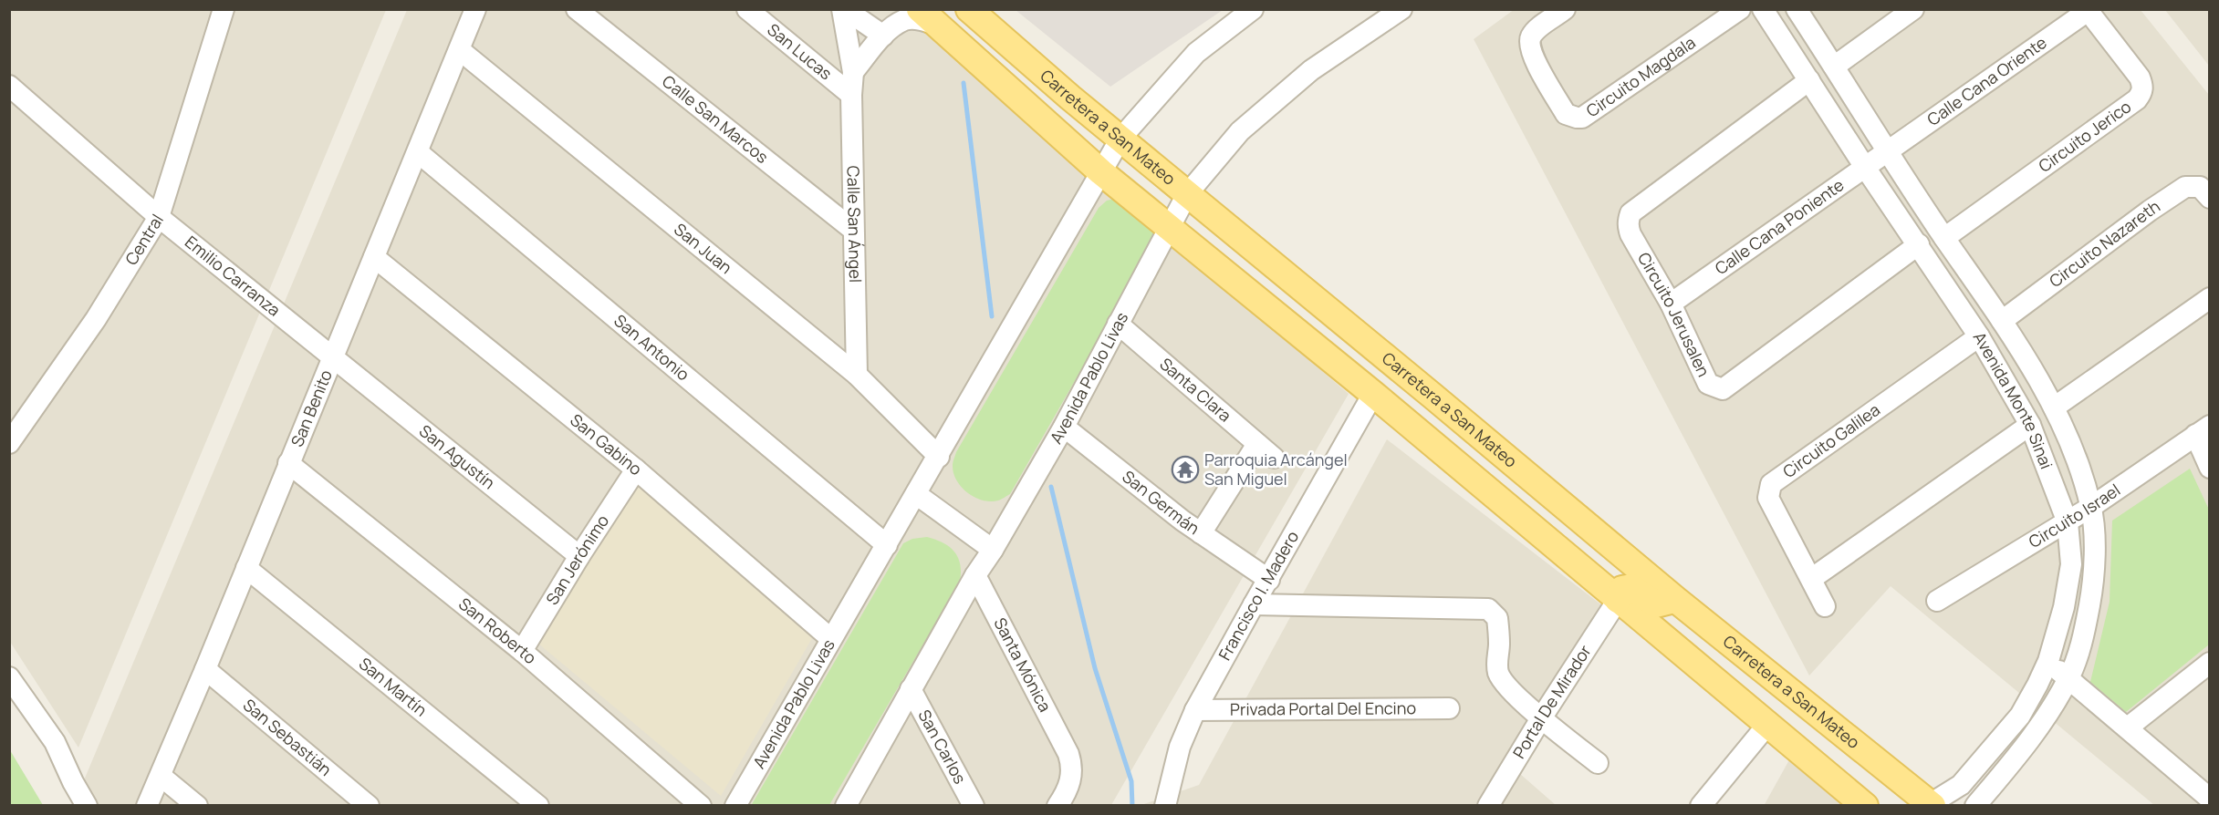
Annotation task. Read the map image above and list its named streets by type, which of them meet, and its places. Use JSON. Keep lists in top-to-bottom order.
{
  "streets": {
    "main road": ["Carretera a San Mateo"],
    "street": [
      "San Lucas",
      "Circuito Magdala",
      "Calle Cana Oriente",
      "Calle San Marcos",
      "Circuito Jerico",
      "Calle San Ángel",
      "Calle Cana Poniente",
      "Central",
      "Circuito Nazareth",
      "San Juan",
      "Emilio Carranza",
      "Circuito Jerusalen",
      "San Antonio",
      "Avenida Pablo Livas",
      "Santa Clara",
      "Avenida Monte Sinai",
      "San Benito",
      "Circuito Galilea",
      "San Gabino",
      "San Agustín",
      "San Germán",
      "Circuito Israel",
      "San Jerónimo",
      "Francisco I. Madero",
      "San Roberto",
      "Santa Mónica",
      "San Martín",
      "Portal De Mirador",
      "Privada Portal Del Encino",
      "San Sebastián",
      "San Carlos"
    ]
  },
  "crossings": [
    ["San Lucas", "Calle San Ángel"],
    ["Calle Cana Oriente", "Circuito Jerico"],
    ["Calle Cana Oriente", "Calle Cana Poniente"],
    ["Calle Cana Oriente", "Avenida Monte Sinai"],
    ["Calle San Marcos", "Calle San Ángel"],
    ["Carretera a San Mateo", "Avenida Pablo Livas"],
    ["Carretera a San Mateo", "Avenida Monte Sinai"],
    ["Carretera a San Mateo", "Francisco I. Madero"],
    ["Carretera a San Mateo", "Portal De Mirador"],
    ["Circuito Jerico", "Avenida Monte Sinai"],
    ["Calle San Ángel", "San Juan"],
    ["Calle Cana Poniente", "Circuito Jerusalen"],
    ["Calle Cana Poniente", "Avenida Monte Sinai"],
    ["Central", "Emilio Carranza"],
    ["Circuito Nazareth", "Avenida Monte Sinai"],
    ["San Juan", "Avenida Pablo Livas"],
    ["San Juan", "San Benito"],
    ["Emilio Carranza", "San Benito"],
    ["Emilio Carranza", "San Agustín"],
    ["Circuito Jerusalen", "Avenida Monte Sinai"],
    ["San Antonio", "Avenida Pablo Livas"],
    ["San Antonio", "San Benito"],
    ["Avenida Pablo Livas", "Santa Clara"],
    ["Avenida Pablo Livas", "San Gabino"],
    ["Avenida Pablo Livas", "San Germán"],
    ["Avenida Pablo Livas", "Santa Mónica"],
    ["Avenida Pablo Livas", "San Carlos"],
    ["Santa Clara", "San Germán"],
    ["Avenida Monte Sinai", "Circuito Galilea"],
    ["Avenida Monte Sinai", "Circuito Israel"],
    ["San Benito", "San Gabino"],
    ["San Benito", "San Agustín"],
    ["San Benito", "San Roberto"],
    ["San Benito", "San Martín"],
    ["San Benito", "San Sebastián"],
    ["San Gabino", "San Jerónimo"],
    ["San Agustín", "San Jerónimo"],
    ["San Jerónimo", "San Roberto"],
    ["Francisco I. Madero", "Privada Portal Del Encino"]
  ],
  "places": {
    "temple": ["Parroquia Arcángel San Miguel"]
  }
}
